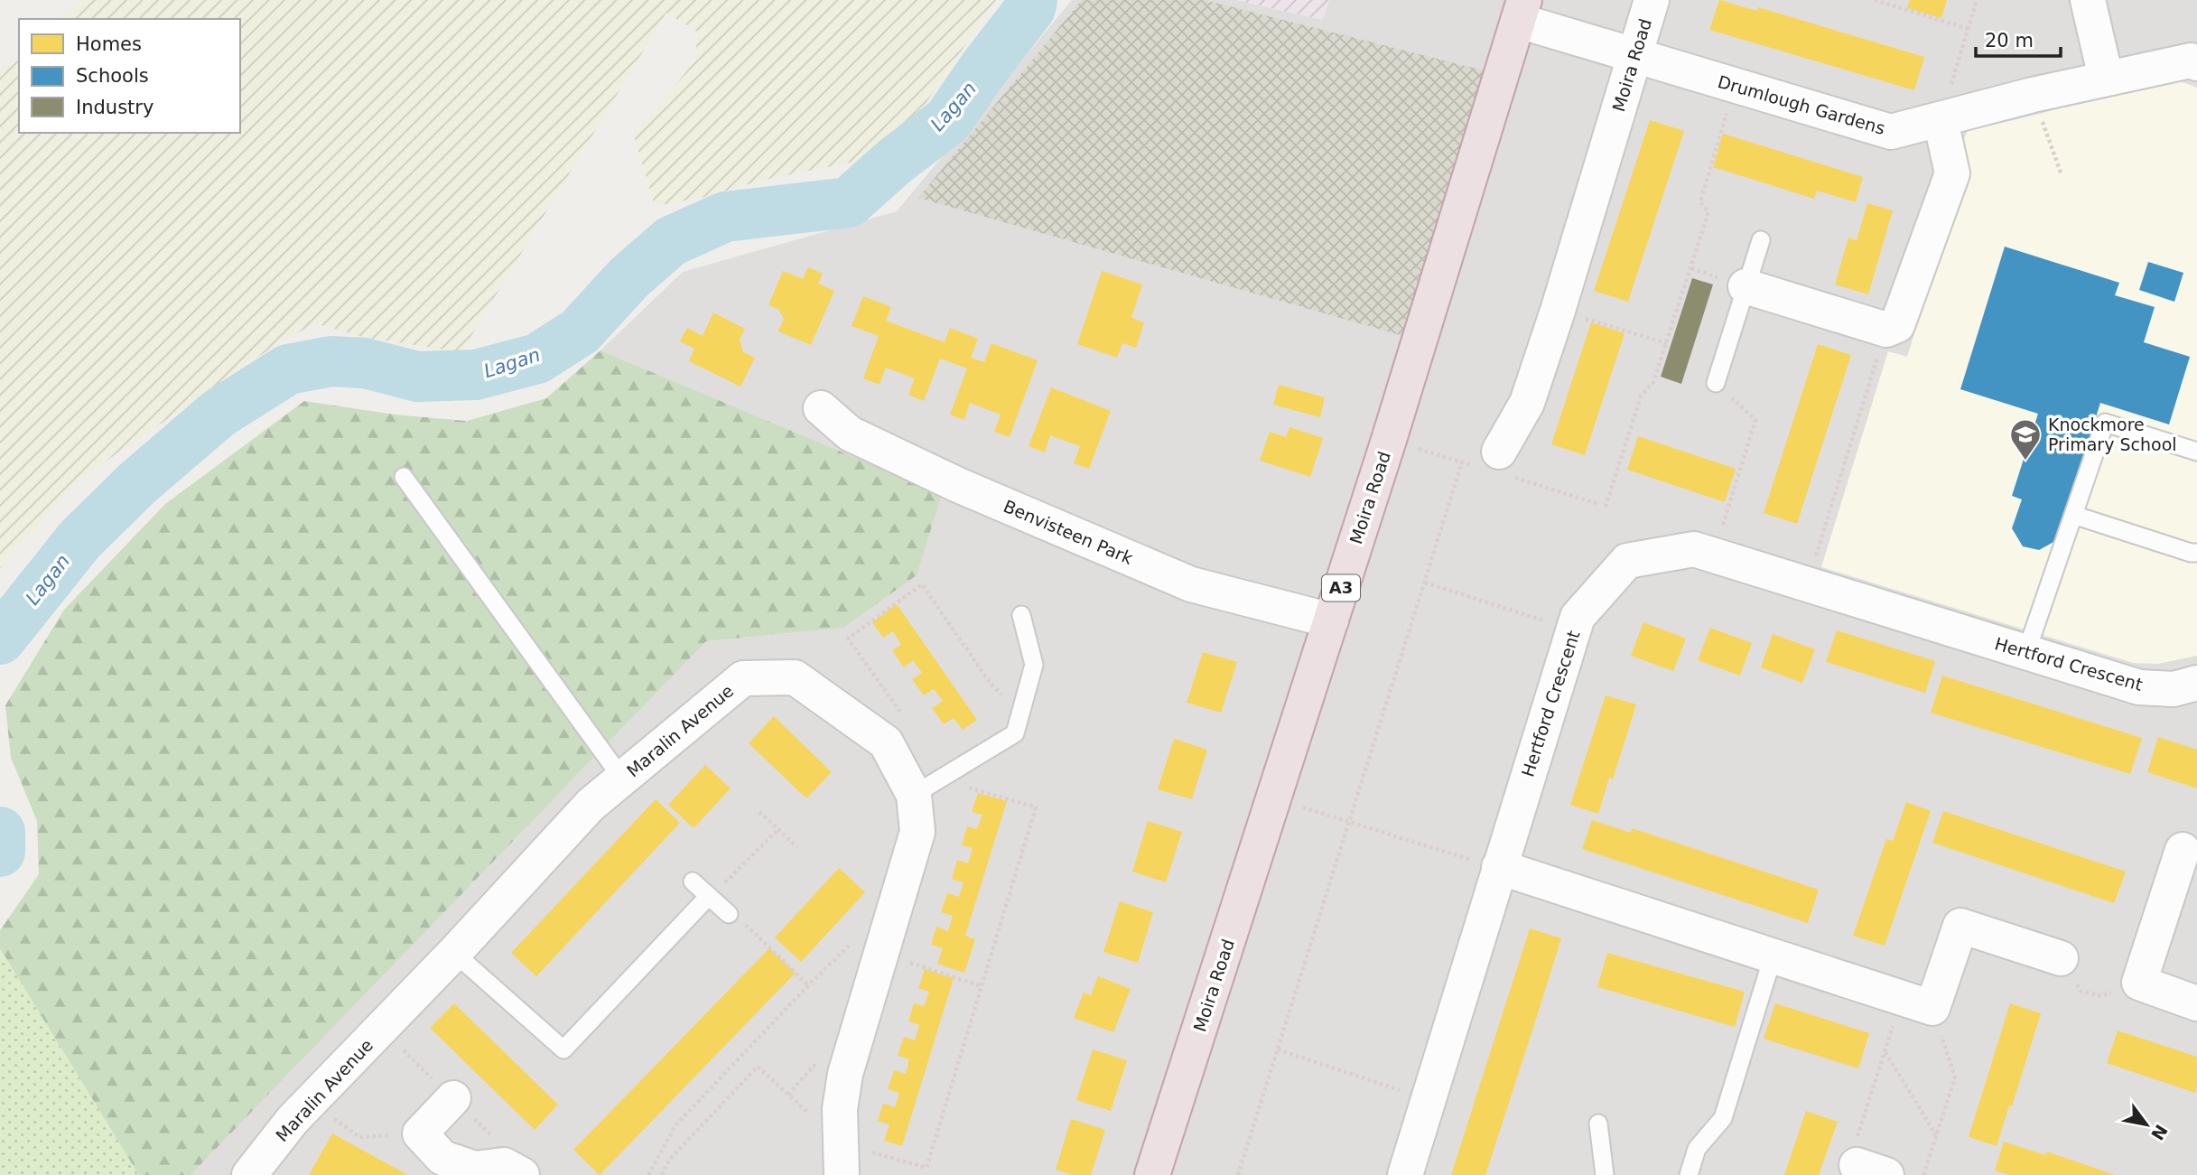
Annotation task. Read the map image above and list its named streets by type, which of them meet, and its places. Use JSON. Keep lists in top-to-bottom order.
{
  "streets": {
    "highway": ["Moira Road", "A3"],
    "street": [
      "Drumlough Gardens",
      "Benvisteen Park",
      "Hertford Crescent",
      "Maralin Avenue"
    ]
  },
  "crossings": [
    ["Moira Road", "Drumlough Gardens"],
    ["Moira Road", "Benvisteen Park"]
  ],
  "water": ["Lagan"],
  "places": {
    "school or university": ["Knockmore Primary School"]
  },
  "legend": ["Homes", "Schools", "Industry"],
  "scale_bar": "20 m",
  "north": "bottom right"
}
